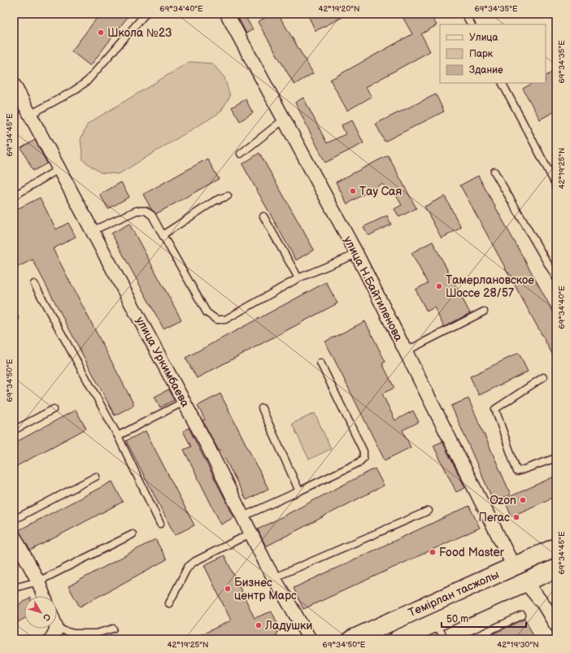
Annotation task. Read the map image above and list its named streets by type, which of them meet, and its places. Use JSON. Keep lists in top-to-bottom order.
{
  "streets": {
    "main road": ["Темірлан тасжолы"],
    "street": ["улица Н.Байтиленова", "улица Уркимбаева"]
  },
  "crossings": [
    ["улица Н.Байтиленова", "Темірлан тасжолы"]
  ],
  "places": [
    "Школа №23",
    "Тау Сая",
    "Тамерлановское Шоссе 28/57",
    "Ozon",
    "Пегас",
    "Food Master",
    "Бизнес центр Марс",
    "Ладушки"
  ],
  "legend": ["Улица", "Парк", "Здание"],
  "scale_bar": "50 m",
  "north": "bottom right",
  "coordinates": [
    "69°34'40\"E",
    "42°19'20\"N",
    "69°34'35\"E",
    "69°34'45\"E",
    "42°19'25\"N",
    "69°34'50\"E",
    "42°19'30\"N"
  ]
}
